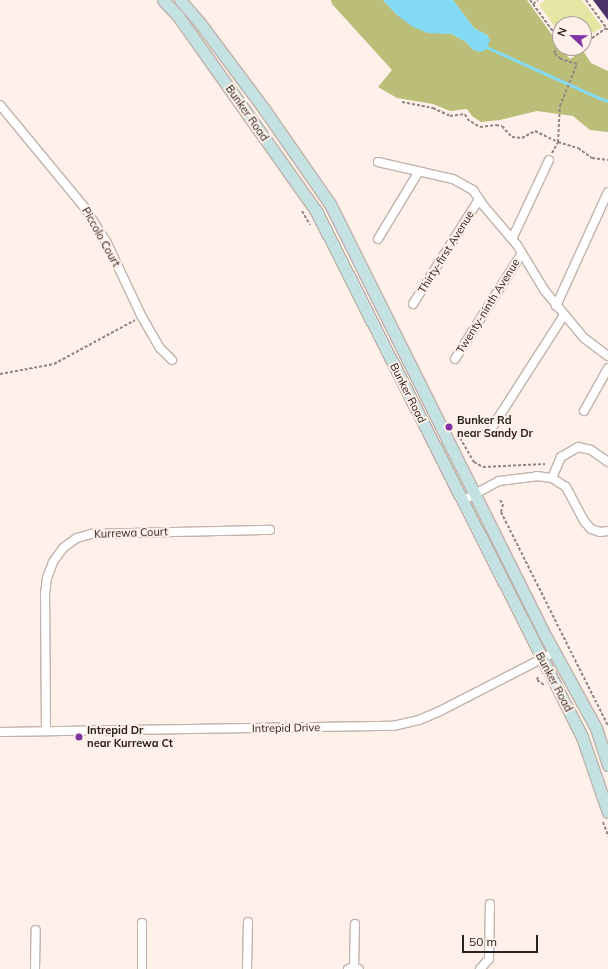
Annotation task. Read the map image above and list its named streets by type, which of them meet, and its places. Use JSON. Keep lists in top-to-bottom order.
{
  "streets": {
    "main road": ["Bunker Road"],
    "street": [
      "Piccolo Court",
      "Thirty-first Avenue",
      "Twenty-ninth Avenue",
      "Kurrewa Court",
      "Intrepid Drive"
    ]
  },
  "crossings": [
    ["Bunker Road", "Intrepid Drive"],
    ["Kurrewa Court", "Intrepid Drive"]
  ],
  "places": ["Bunker Rd near Sandy Dr", "Intrepid Dr near Kurrewa Ct"],
  "scale_bar": "50 m",
  "north": "left"
}
